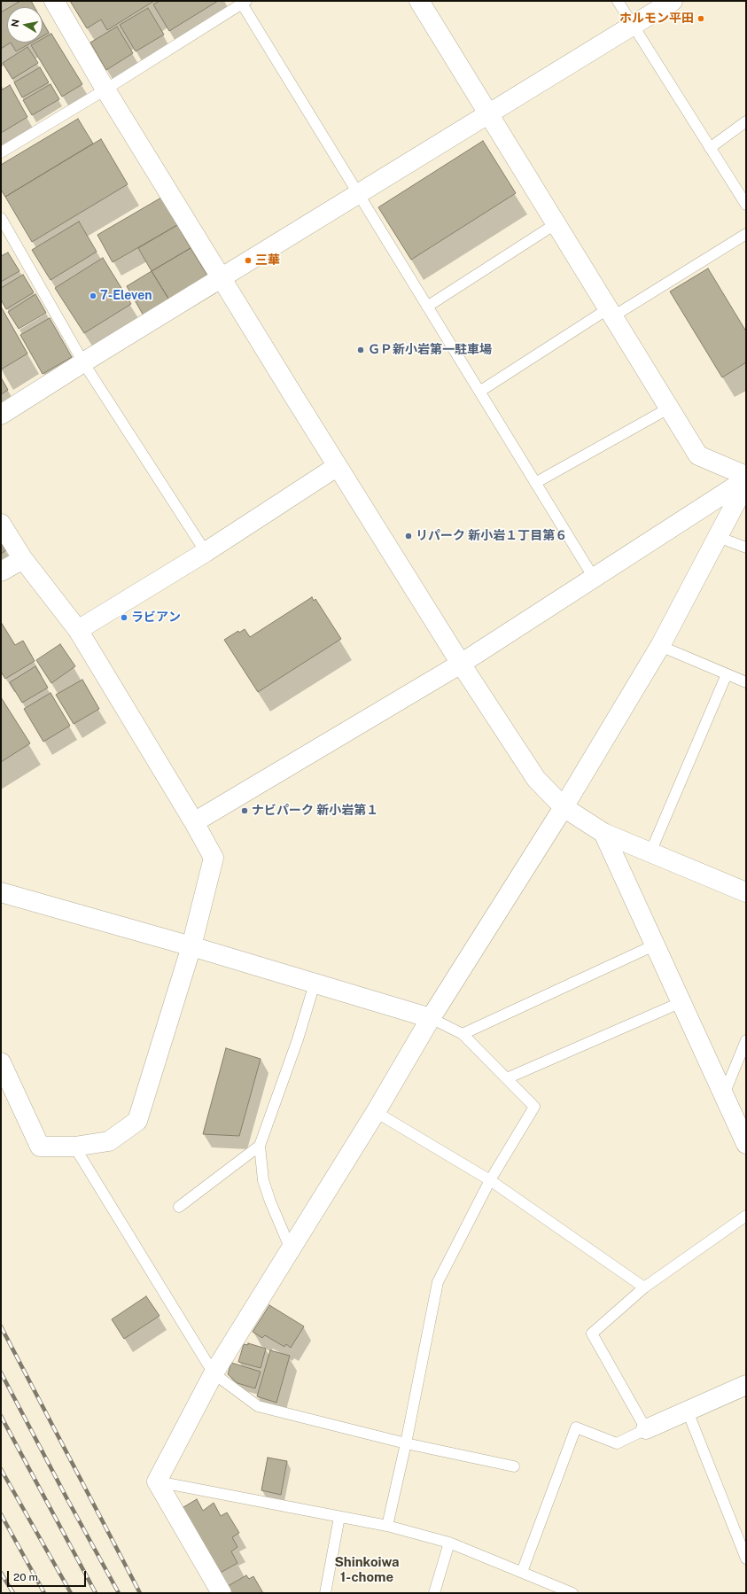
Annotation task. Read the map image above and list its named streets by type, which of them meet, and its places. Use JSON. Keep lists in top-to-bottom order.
{
  "districts": ["Shinkoiwa 1-chome"],
  "places": [
    "ホルモン平田",
    "三華",
    "7-Eleven",
    "ＧＰ新小岩第一駐車場",
    "リパーク 新小岩１丁目第６",
    "ラビアン",
    "ナビパーク 新小岩第１"
  ],
  "scale_bar": "20 m",
  "north": "left"
}
